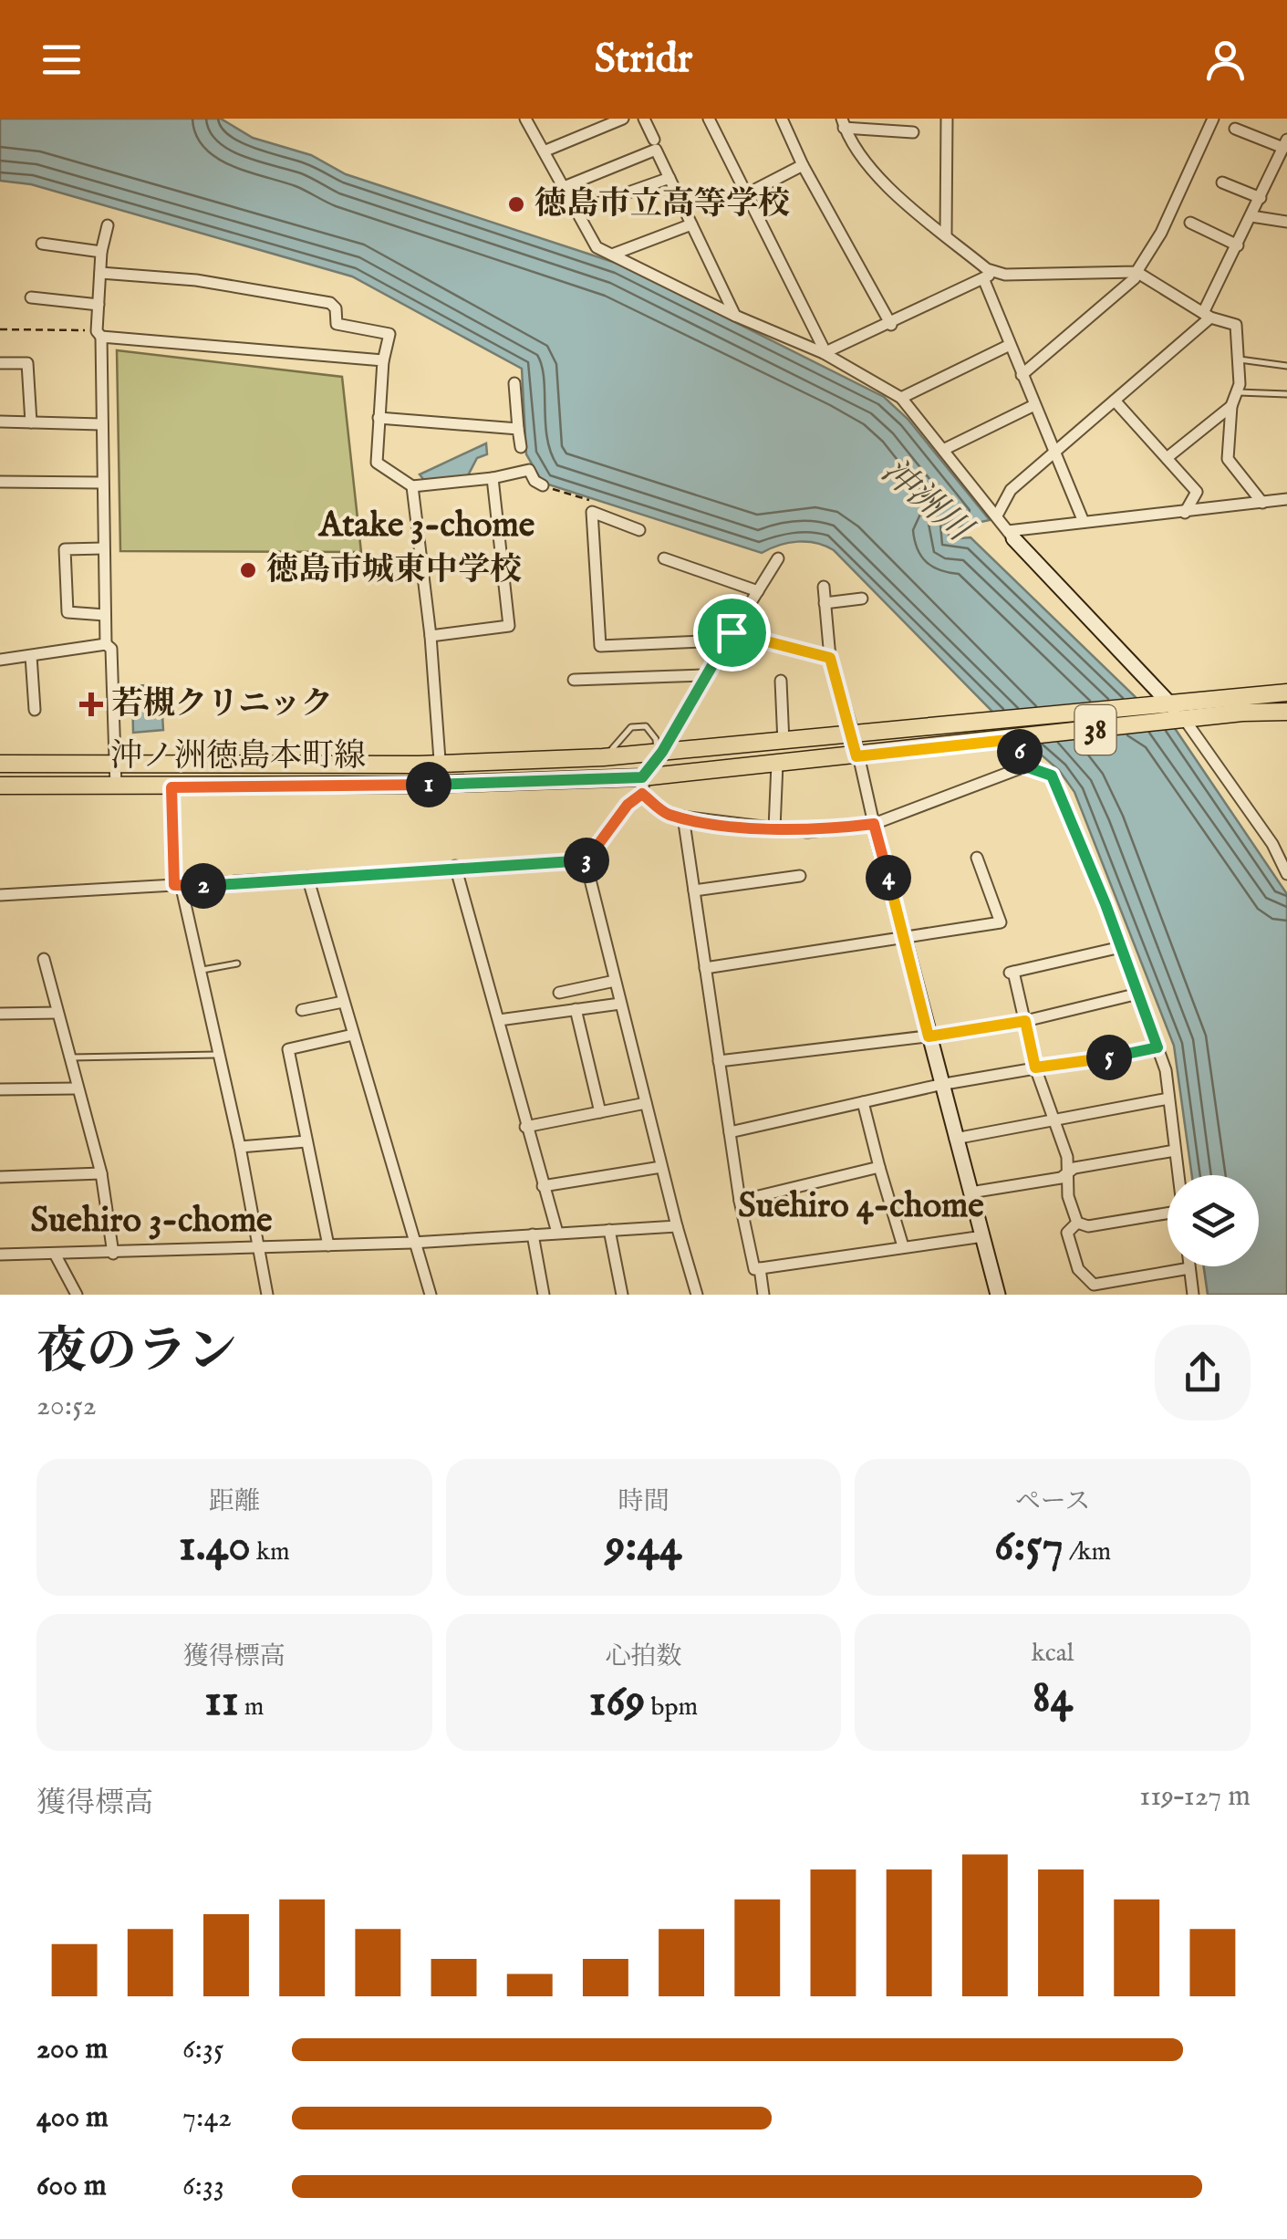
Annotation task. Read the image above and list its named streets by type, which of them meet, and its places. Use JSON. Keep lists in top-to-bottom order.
{
  "streets": {
    "main road": ["38", "沖ノ洲徳島本町線"]
  },
  "crossings": [
    ["38", "沖ノ洲徳島本町線"]
  ],
  "districts": ["Atake 3-chome", "Suehiro 4-chome", "Suehiro 3-chome"],
  "water": ["沖洲川"],
  "places": {
    "other": ["徳島市立高等学校", "徳島市城東中学校"],
    "health": ["若槻クリニック"]
  },
  "page": {
    "header": "Stridr",
    "pins": [
      "6",
      "1",
      "3",
      "4",
      "2",
      "5"
    ],
    "heading": ["夜のラン", "20:52"],
    "stats": [
      ["距離", "1.40 km"],
      ["時間", "9:44"],
      ["ペース", "6:57 /km"],
      ["獲得標高", "11 m"],
      ["心拍数", "169 bpm"],
      ["kcal", "84"]
    ],
    "chart": ["獲得標高", "119–127 m"],
    "list": [
      {
        "name": "200 m",
        "note": "6:35"
      },
      {
        "name": "400 m",
        "note": "7:42"
      },
      {
        "name": "600 m",
        "note": "6:33"
      }
    ]
  }
}
